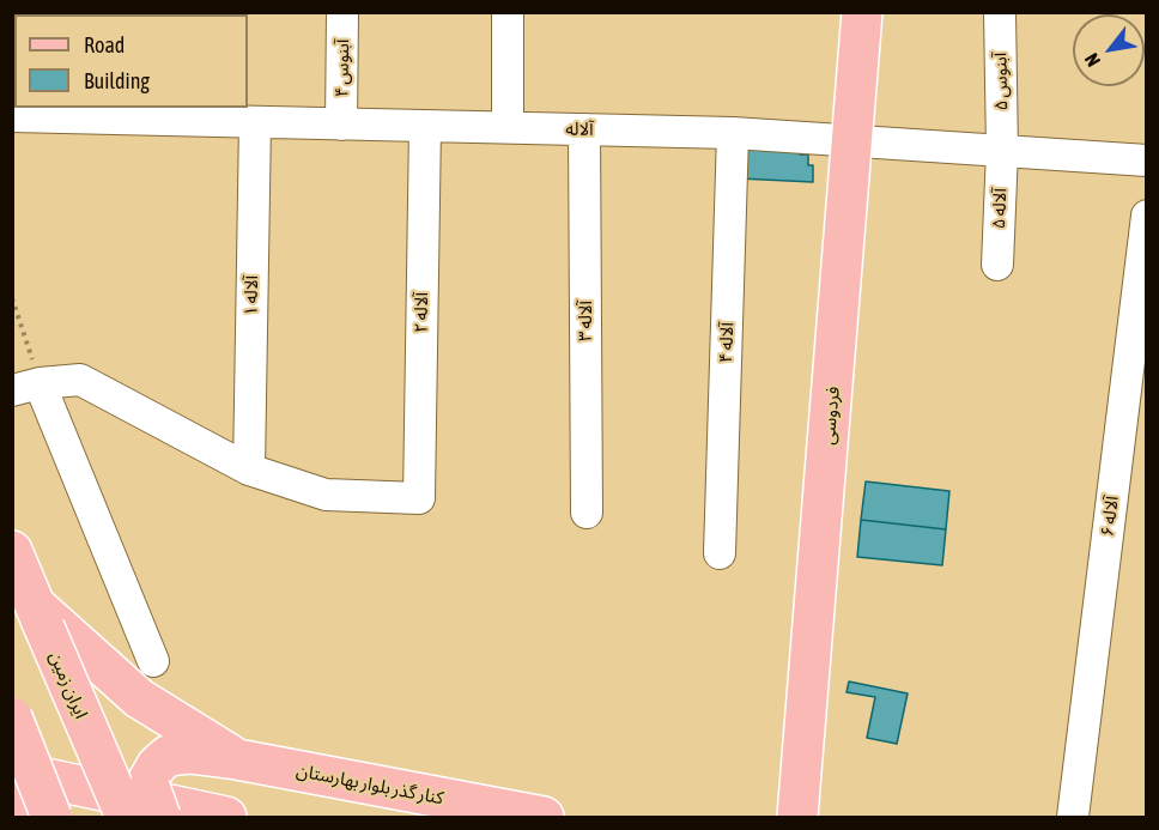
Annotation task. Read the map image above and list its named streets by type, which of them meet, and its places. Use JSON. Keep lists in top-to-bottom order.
{
  "streets": {
    "main road": ["فردوسی", "ایران زمین", "کنار گذر بلوار بهارستان"],
    "street": [
      "آبنوس ۴",
      "آبنوس ۵",
      "آلاله",
      "آلاله ۵",
      "آلاله ۱",
      "آلاله ۲",
      "آلاله ۳",
      "آلاله ۴",
      "آلاله ۶"
    ]
  },
  "crossings": [
    ["آبنوس ۴", "آلاله"],
    ["آبنوس ۵", "آلاله"],
    ["آبنوس ۵", "آلاله ۵"],
    ["آلاله", "آلاله ۵"],
    ["آلاله", "آلاله ۱"],
    ["آلاله", "آلاله ۲"],
    ["آلاله", "آلاله ۳"],
    ["آلاله", "آلاله ۴"],
    ["آلاله", "فردوسی"],
    ["آلاله ۱", "آلاله ۲"]
  ],
  "legend": ["Road", "Building"],
  "north": "bottom left"
}
